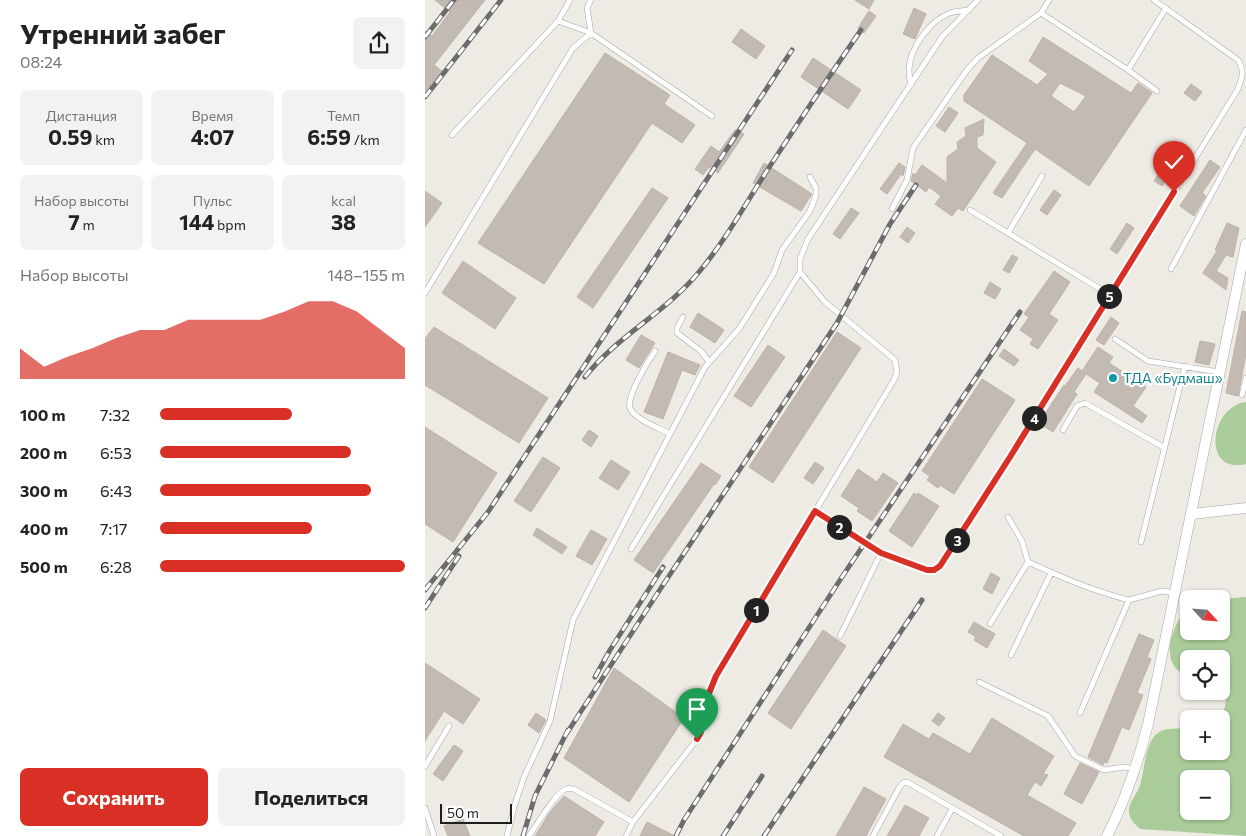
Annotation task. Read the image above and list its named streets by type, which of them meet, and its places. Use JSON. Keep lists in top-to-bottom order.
{
  "places": ["ТДА «Будмаш»"],
  "scale_bar": "50 m",
  "north": "bottom right",
  "page": {
    "heading": ["Утренний забег", "08:24"],
    "stats": [
      ["Дистанция", "0.59 km"],
      ["Время", "4:07"],
      ["Темп", "6:59 /km"],
      ["Набор высоты", "7 m"],
      ["Пульс", "144 bpm"],
      ["kcal", "38"]
    ],
    "chart": ["Набор высоты", "148–155 m"],
    "pins": [
      "5",
      "4",
      "2",
      "3",
      "1"
    ],
    "list": [
      {
        "name": "100 m",
        "note": "7:32"
      },
      {
        "name": "200 m",
        "note": "6:53"
      },
      {
        "name": "300 m",
        "note": "6:43"
      },
      {
        "name": "400 m",
        "note": "7:17"
      },
      {
        "name": "500 m",
        "note": "6:28"
      }
    ],
    "map_buttons": ["+", "−"],
    "buttons": ["Сохранить", "Поделиться"],
    "scale": "50 m"
  }
}
